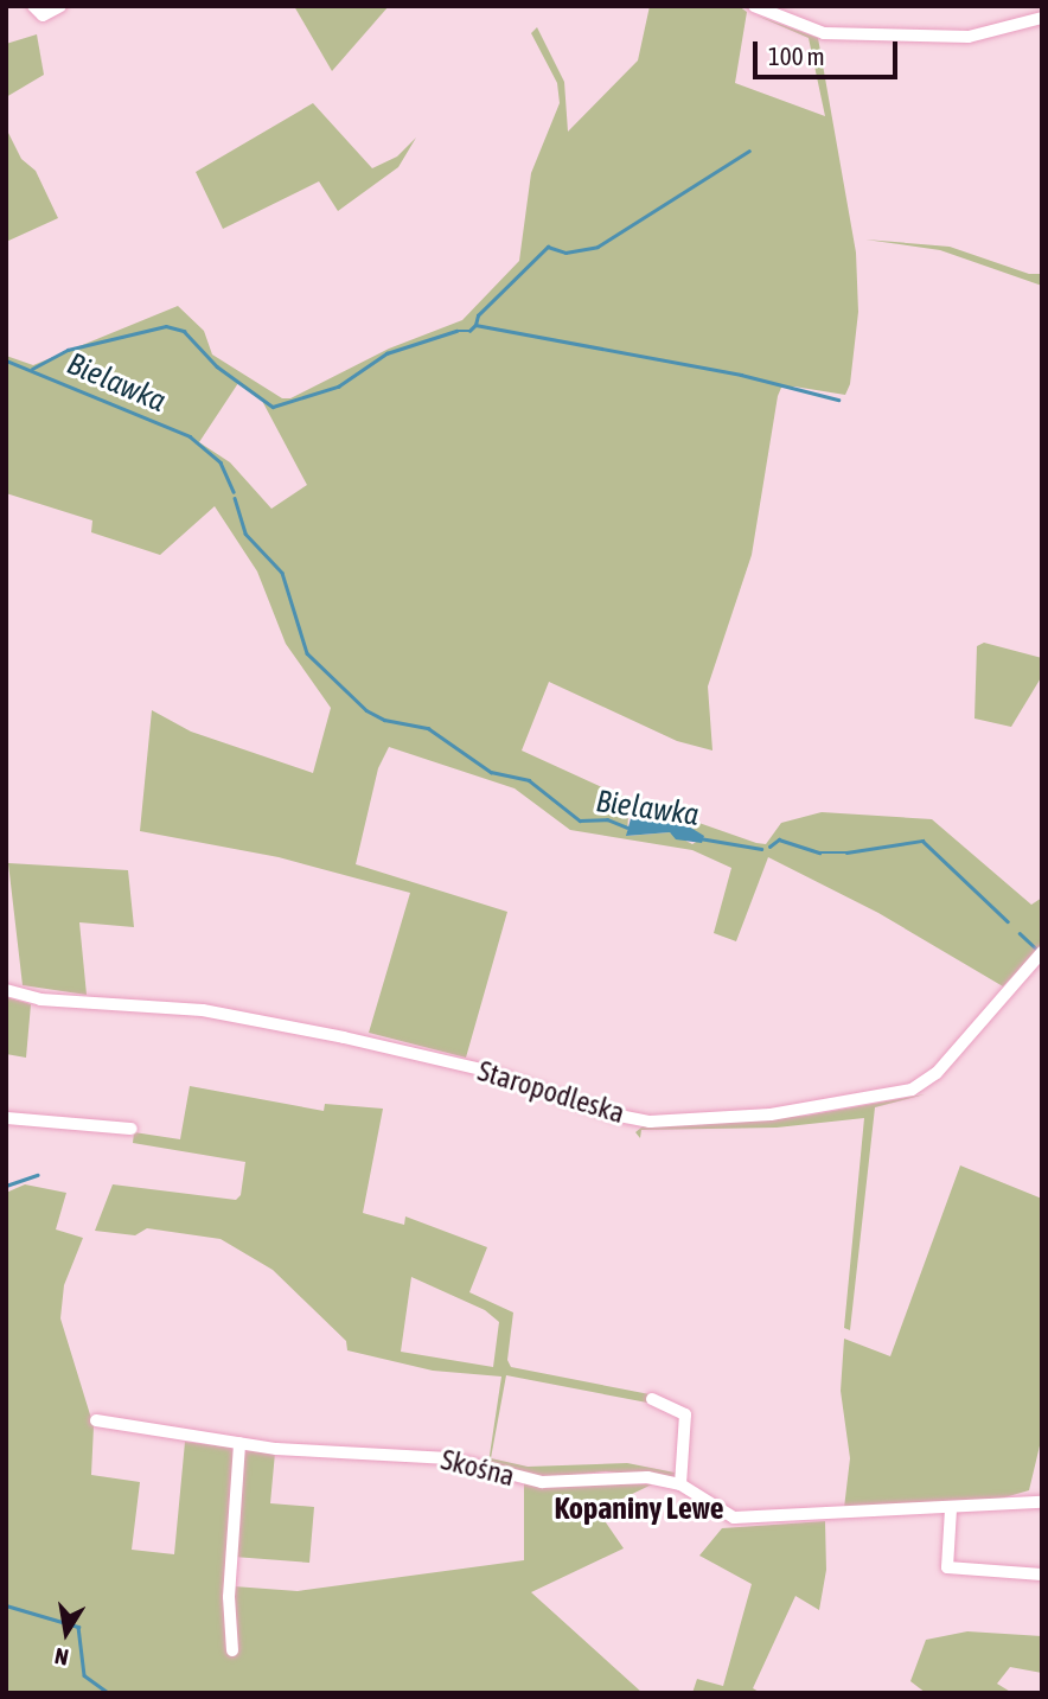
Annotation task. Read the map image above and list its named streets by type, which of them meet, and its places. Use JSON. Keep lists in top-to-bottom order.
{
  "streets": {
    "street": ["Staropodleska", "Skośna"]
  },
  "districts": ["Kopaniny Lewe"],
  "water": ["Bielawka"],
  "scale_bar": "100 m",
  "north": "bottom"
}
